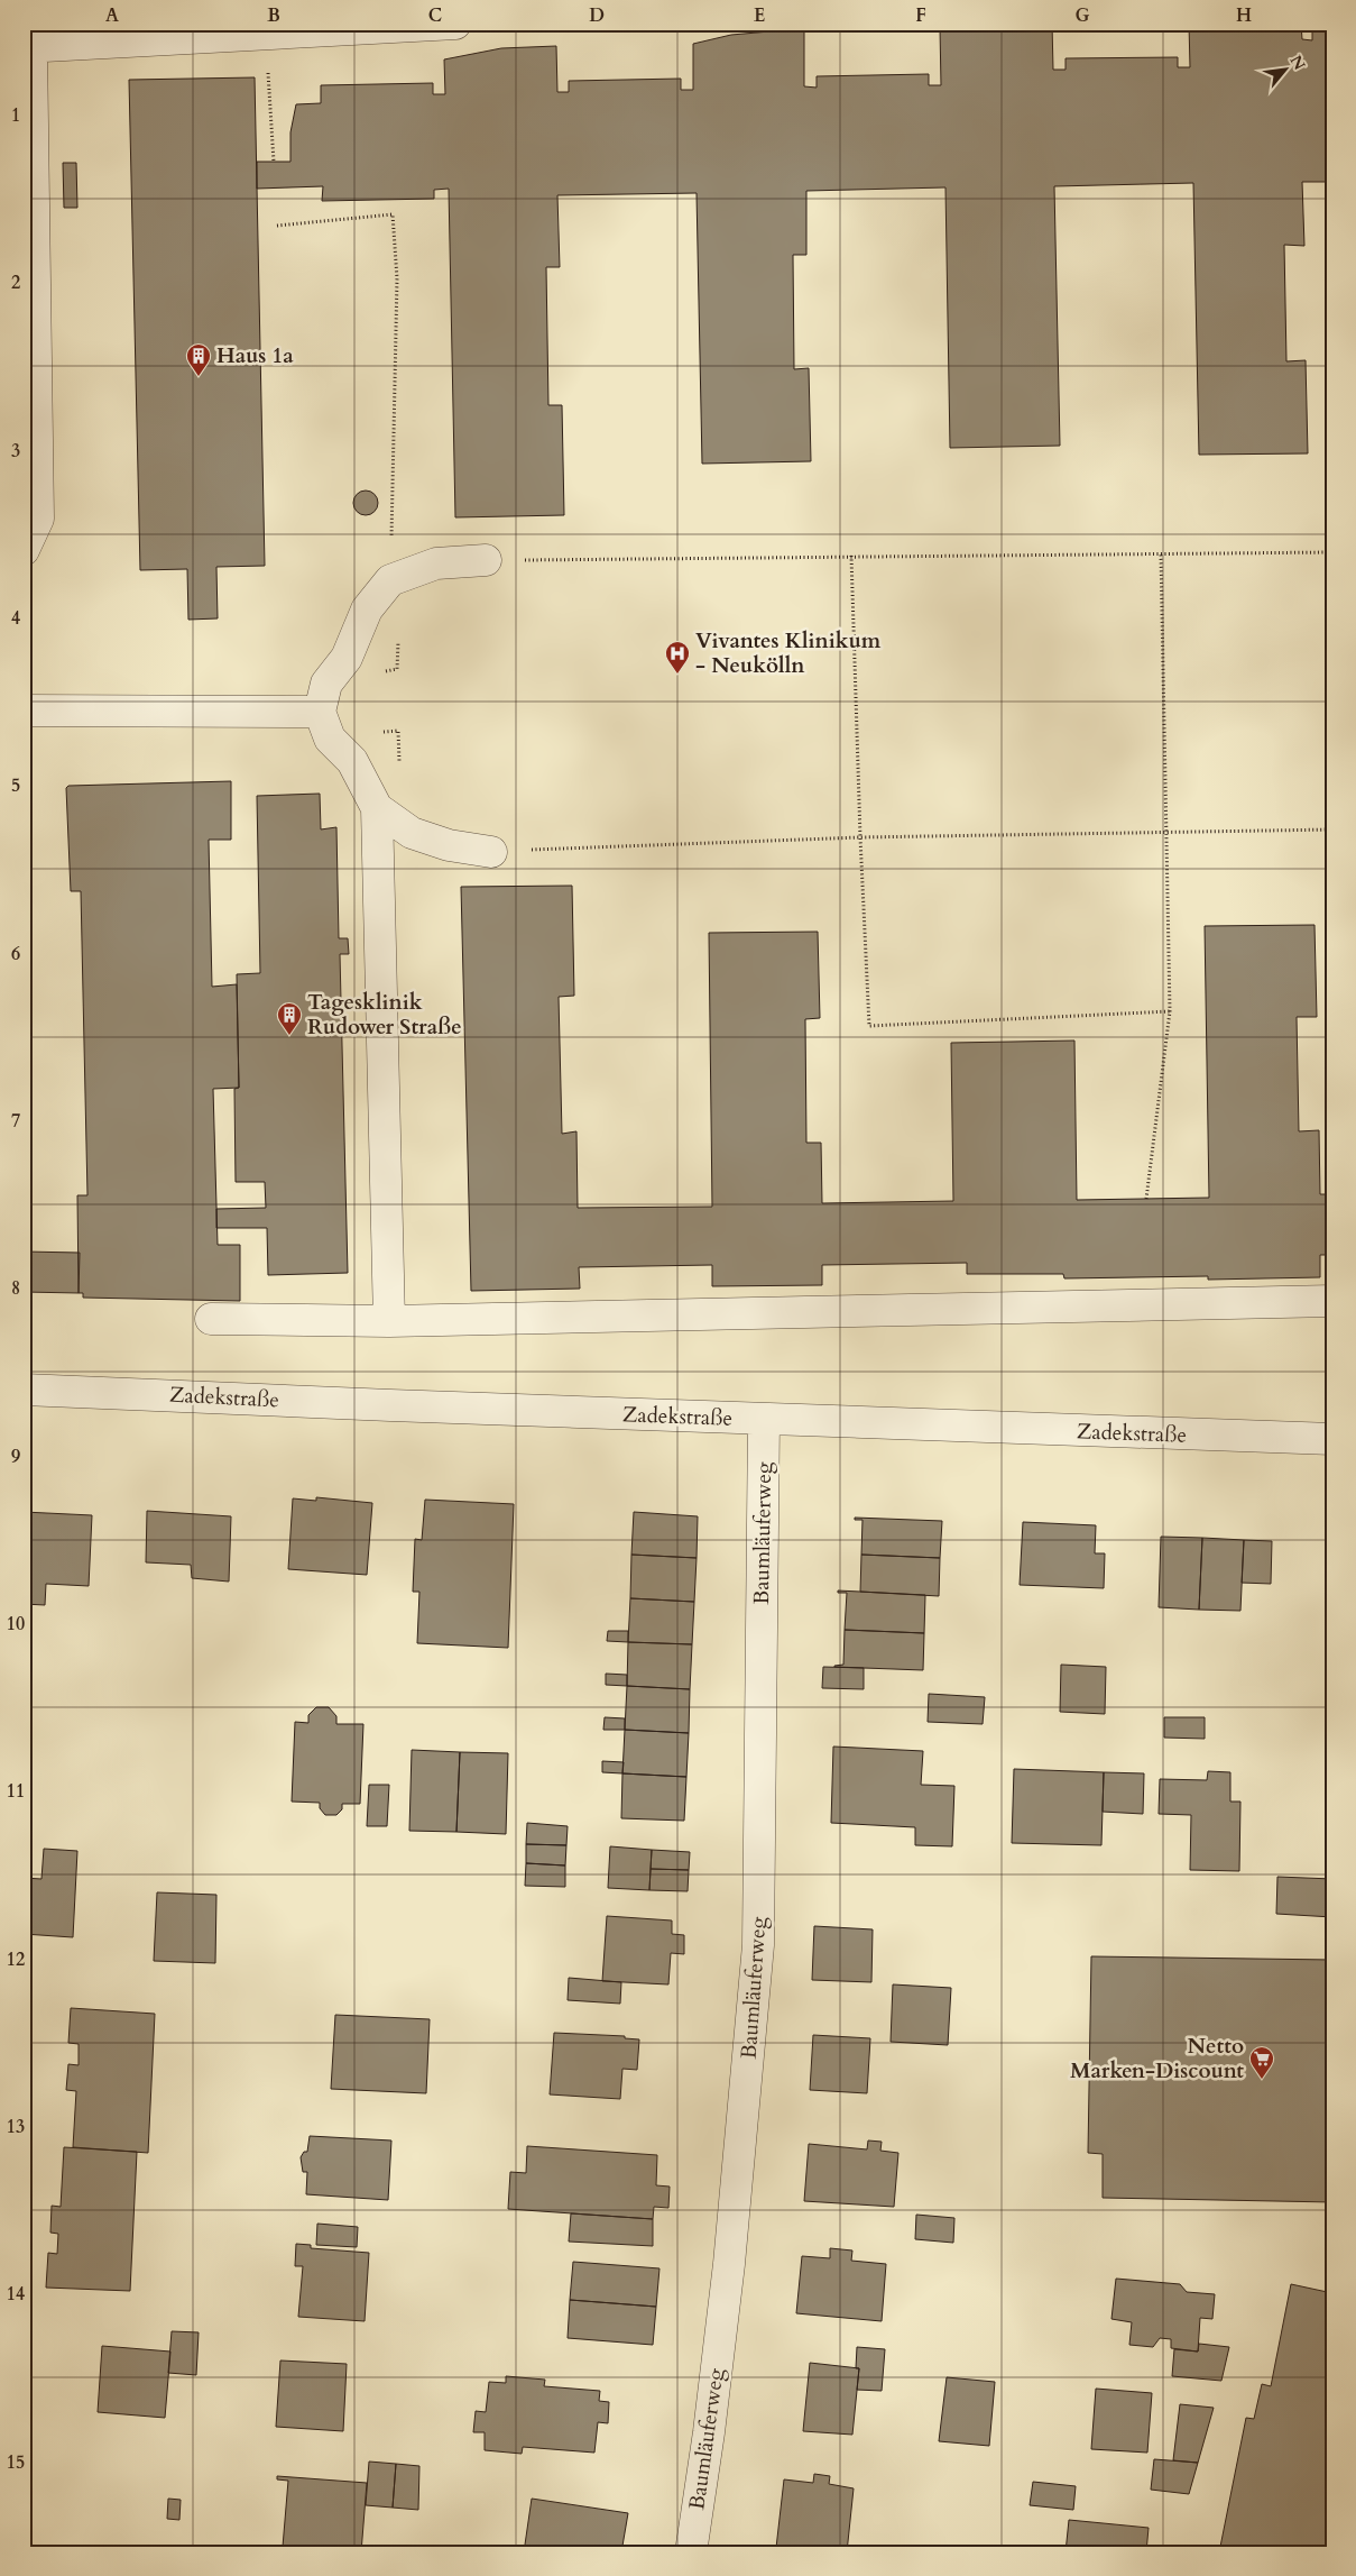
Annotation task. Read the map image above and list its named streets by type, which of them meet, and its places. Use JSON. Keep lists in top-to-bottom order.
{
  "streets": {
    "street": ["Zadekstraße", "Baumläuferweg"]
  },
  "crossings": [
    ["Zadekstraße", "Baumläuferweg"]
  ],
  "places": {
    "building": ["Haus 1a", "Tagesklinik Rudower Straße"],
    "hospital": ["Vivantes Klinikum - Neukölln"],
    "supermarket": ["Netto Marken-Discount"]
  },
  "north": "top right",
  "grid": {
    "columns": [
      "A",
      "B",
      "C",
      "D",
      "E",
      "F",
      "G",
      "H"
    ],
    "rows": [
      "1",
      "2",
      "3",
      "4",
      "5",
      "6",
      "7",
      "8",
      "9",
      "10",
      "11",
      "12",
      "13",
      "14",
      "15"
    ]
  }
}
